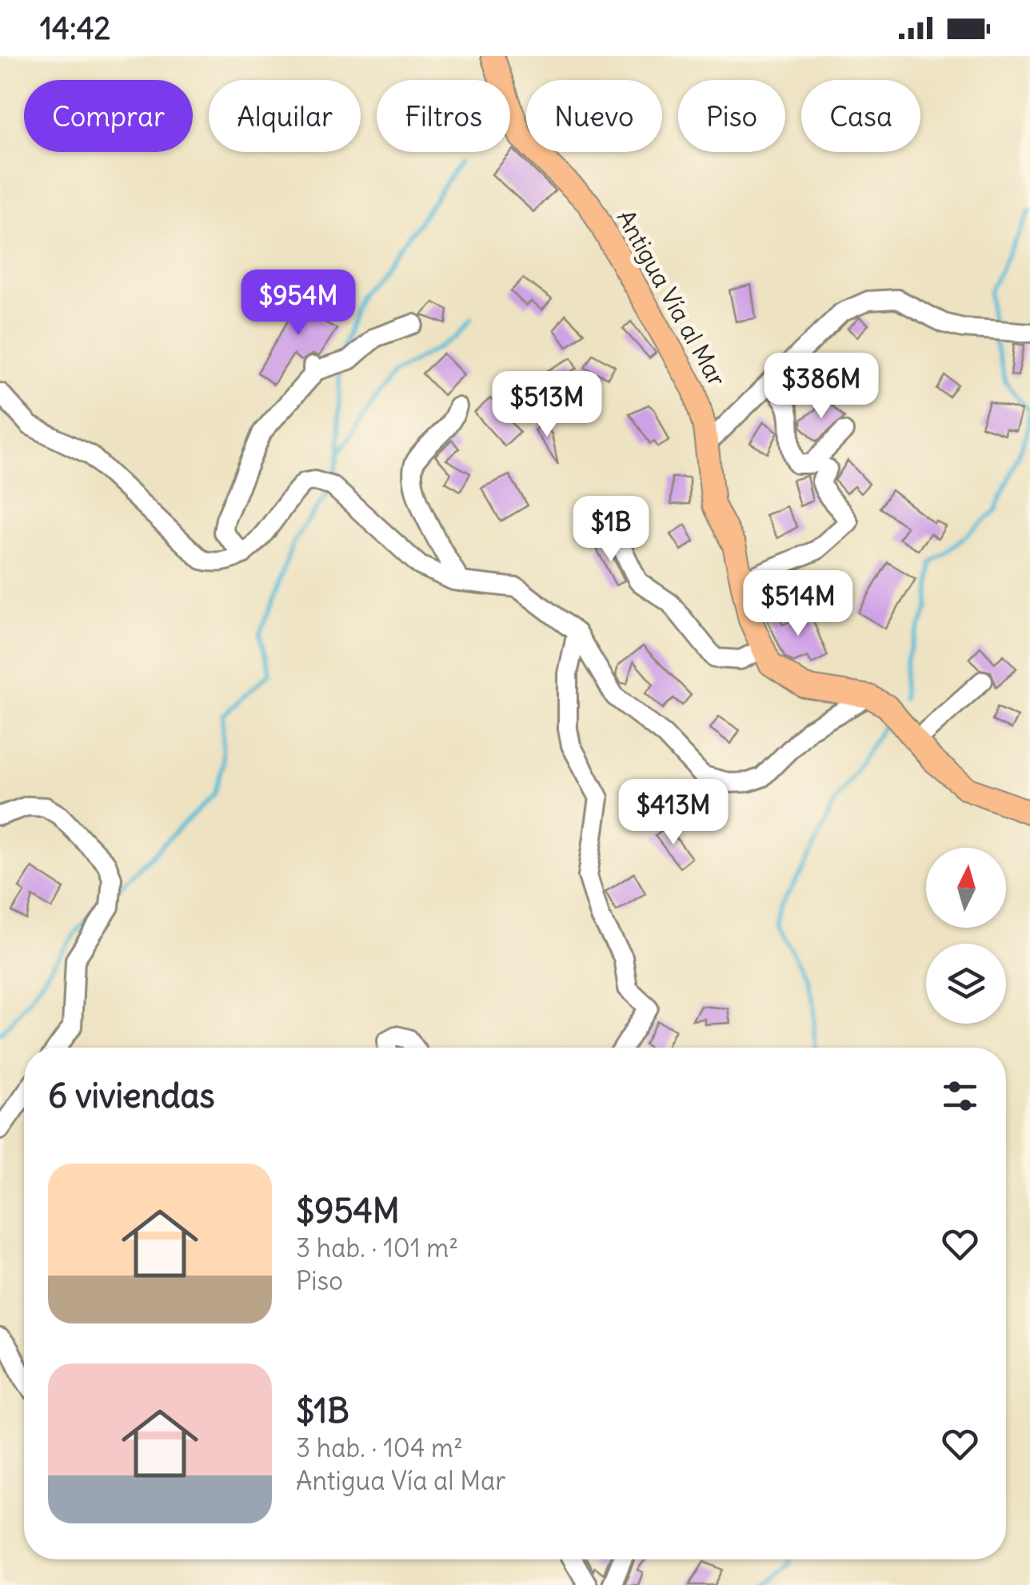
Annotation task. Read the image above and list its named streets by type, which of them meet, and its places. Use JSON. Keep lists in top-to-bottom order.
{
  "streets": {
    "main road": ["Antigua Vía al Mar"]
  },
  "north": "top",
  "page": {
    "status": "14:42",
    "chip": [
      "Comprar",
      "Alquilar",
      "Filtros",
      "Nuevo",
      "Piso",
      "Casa"
    ],
    "price": [
      "$954M",
      "$386M",
      "$513M",
      "$1B",
      "$514M",
      "$413M"
    ],
    "heading": "6 viviendas",
    "list": [
      {
        "name": "$954M",
        "note": "3 hab. · 101 m² · Piso"
      },
      {
        "name": "$1B",
        "note": "3 hab. · 104 m² · Antigua Vía al Mar"
      }
    ]
  }
}
